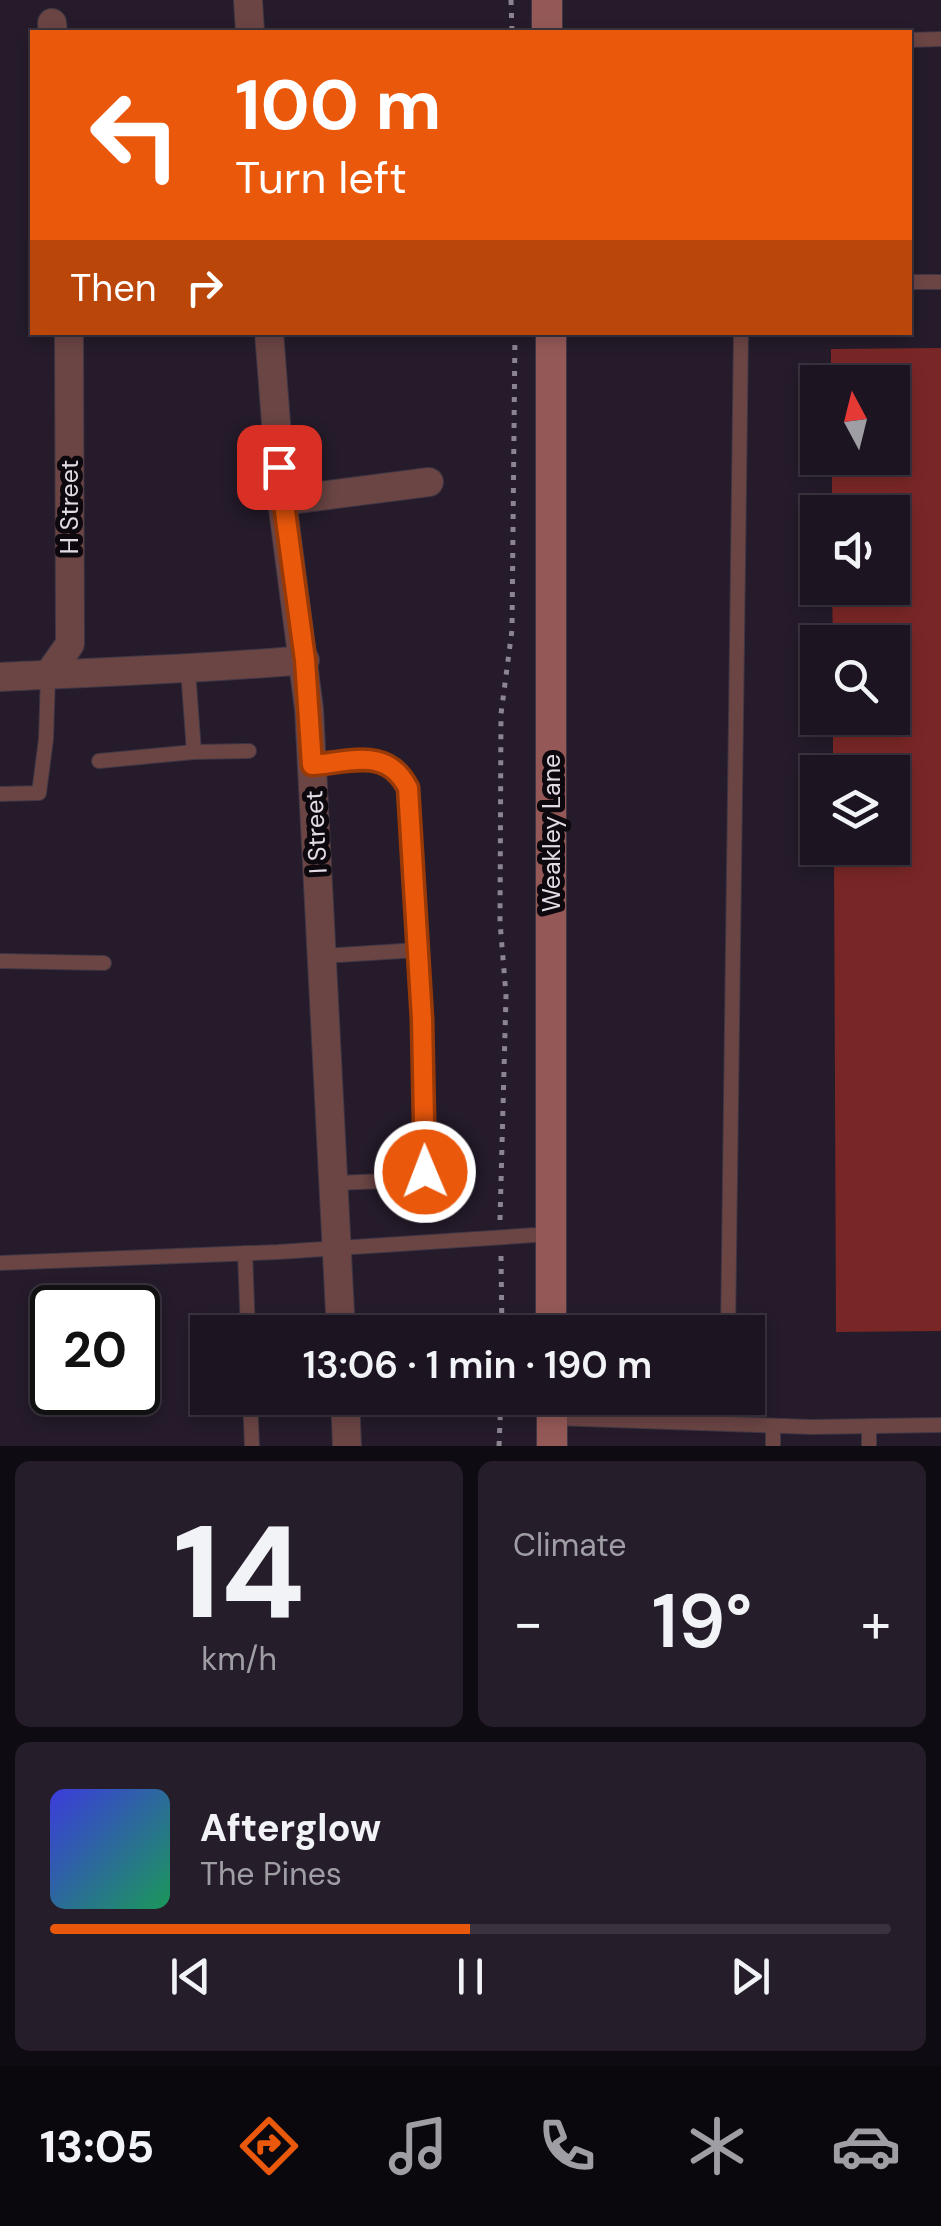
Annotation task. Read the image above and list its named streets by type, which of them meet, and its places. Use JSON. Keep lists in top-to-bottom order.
{
  "streets": {
    "main road": ["Weakley Lane"],
    "street": ["H Street", "I Street"]
  },
  "north": "top",
  "page": {
    "turn": ["100 m", "Turn left"],
    "then": "Then",
    "limit": "20",
    "trip": "13:06 · 1 min · 190 m",
    "tile": [
      ["14", "km/h"],
      "Climate"
    ],
    "heat": ["−", "19°", "+"],
    "song": ["Afterglow", "The Pines"],
    "tabs": "13:05"
  }
}
